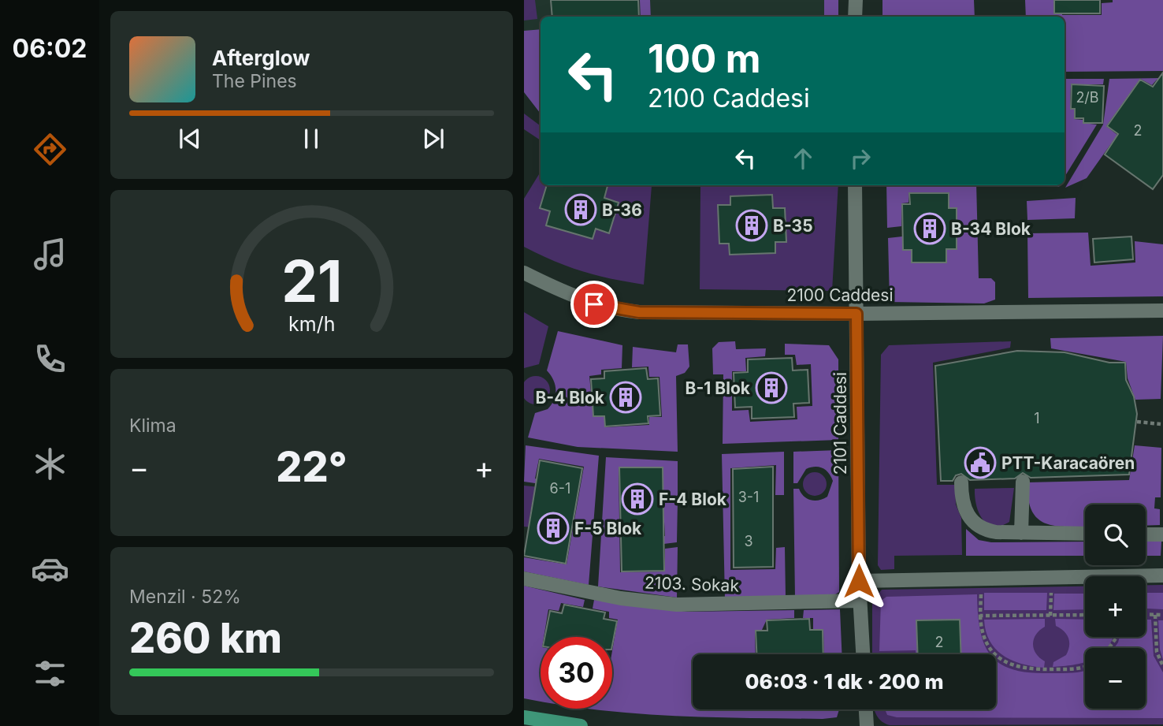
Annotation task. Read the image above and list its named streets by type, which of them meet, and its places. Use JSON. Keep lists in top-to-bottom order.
{
  "streets": {
    "street": ["2100 Caddesi", "2101 Caddesi", "2103. Sokak"]
  },
  "crossings": [
    ["2100 Caddesi", "2101 Caddesi"],
    ["2101 Caddesi", "2103. Sokak"]
  ],
  "places": {
    "building": [
      "B-36",
      "B-35",
      "B-34 Blok",
      "B-1 Blok",
      "B-4 Blok",
      "F-4 Blok",
      "F-5 Blok"
    ],
    "public building": ["PTT-Karacaören"]
  },
  "house_numbers": [
    "2/B",
    "2",
    "1",
    "6-1",
    "3-1",
    "3",
    "2"
  ],
  "page": {
    "tabs": "06:02",
    "turn": ["100 m", "2100 Caddesi"],
    "song": ["Afterglow", "The Pines"],
    "tile": [
      "Klima",
      ["Menzil · 52%", "260 km"]
    ],
    "heat": ["−", "22°", "+"],
    "map_buttons": ["+", "−"],
    "limit": "30",
    "trip": "06:03 · 1 dk · 200 m",
    "gauge": ["21", "km/h"]
  }
}
